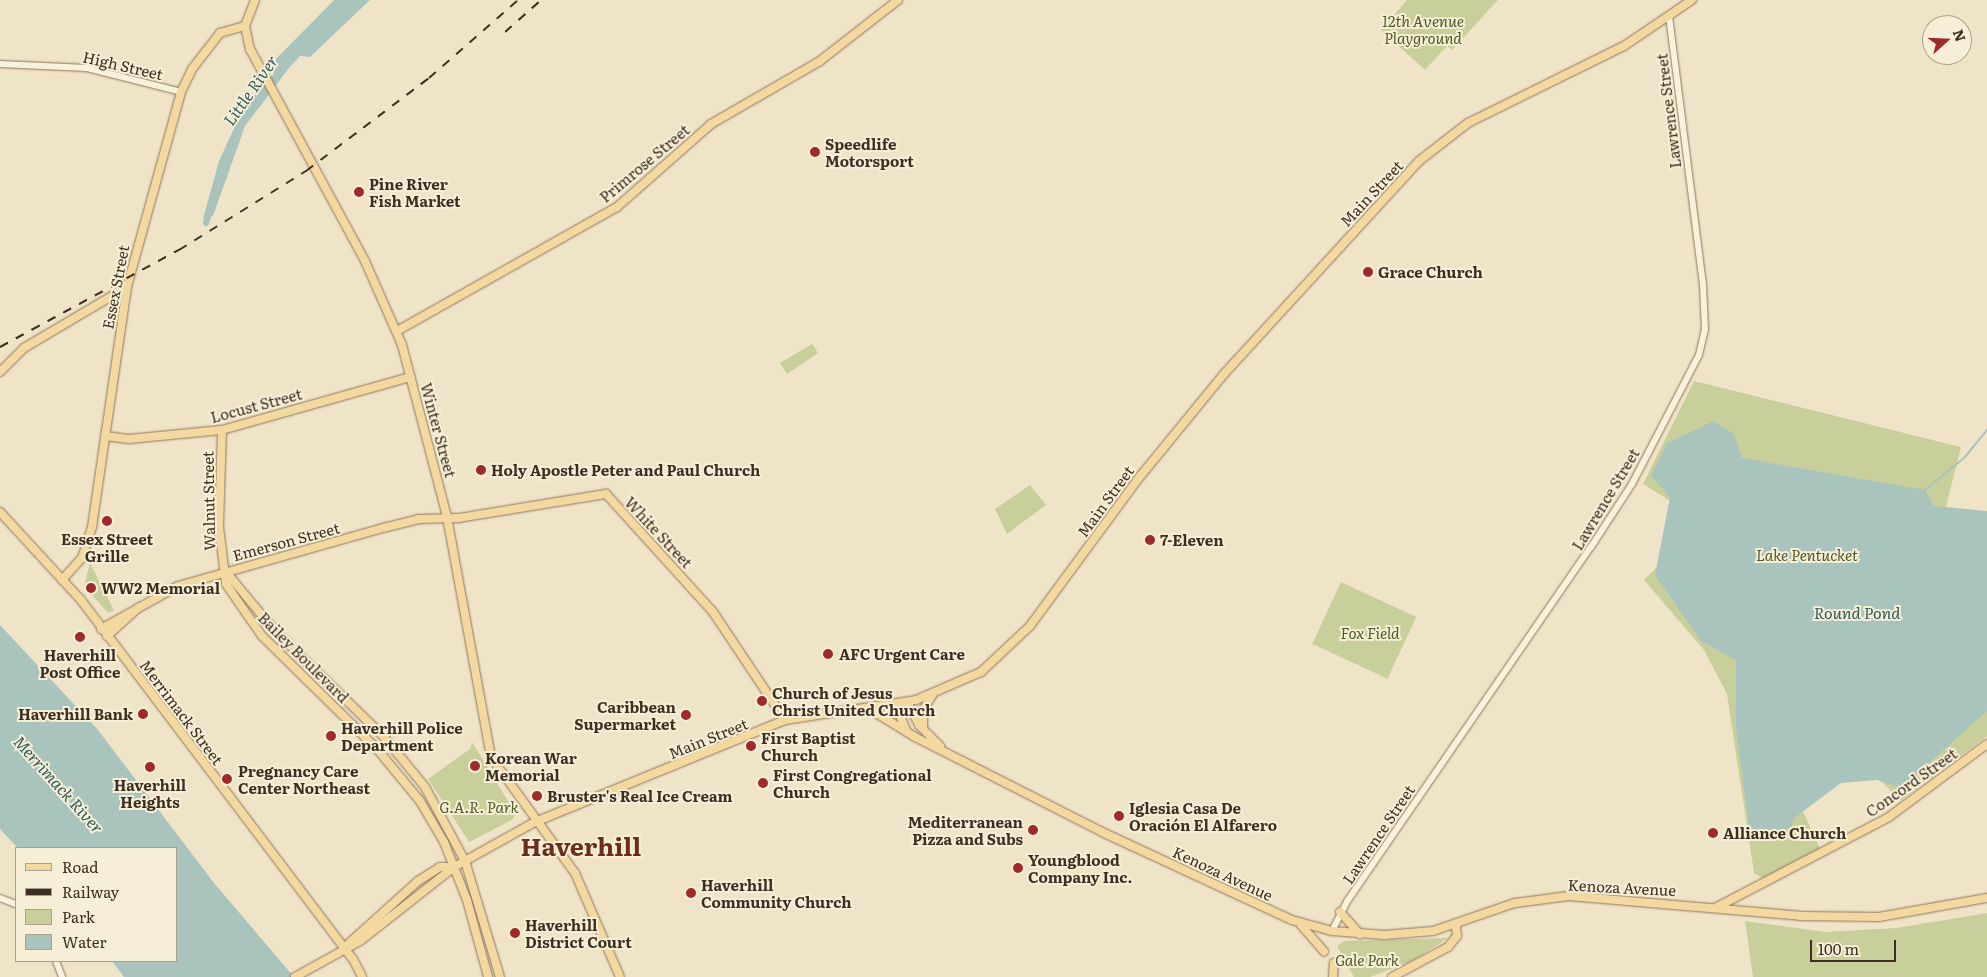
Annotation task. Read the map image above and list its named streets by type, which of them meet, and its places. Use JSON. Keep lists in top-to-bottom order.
{
  "streets": {
    "main road": [
      "Primrose Street",
      "Main Street",
      "Essex Street",
      "Locust Street",
      "Winter Street",
      "Walnut Street",
      "White Street",
      "Emerson Street",
      "Bailey Boulevard",
      "Merrimack Street",
      "Concord Street",
      "Kenoza Avenue"
    ],
    "street": ["High Street", "Lawrence Street"]
  },
  "crossings": [
    ["High Street", "Essex Street"],
    ["Lawrence Street", "Main Street"],
    ["Lawrence Street", "Kenoza Avenue"],
    ["Primrose Street", "Winter Street"],
    ["Main Street", "Winter Street"],
    ["Main Street", "White Street"],
    ["Main Street", "Bailey Boulevard"],
    ["Main Street", "Merrimack Street"],
    ["Main Street", "Kenoza Avenue"],
    ["Essex Street", "Locust Street"],
    ["Essex Street", "Winter Street"],
    ["Essex Street", "Merrimack Street"],
    ["Locust Street", "Winter Street"],
    ["Locust Street", "Walnut Street"],
    ["Winter Street", "White Street"],
    ["Winter Street", "Emerson Street"],
    ["Walnut Street", "Emerson Street"],
    ["Walnut Street", "Bailey Boulevard"],
    ["White Street", "Emerson Street"],
    ["Emerson Street", "Bailey Boulevard"],
    ["Emerson Street", "Merrimack Street"],
    ["Concord Street", "Kenoza Avenue"]
  ],
  "districts": ["Haverhill"],
  "water": ["Little River", "Round Pond", "Merrimack River"],
  "parks": [
    "12th Avenue Playground",
    "Lake Pentucket",
    "Fox Field",
    "G.A.R. Park",
    "Gale Park"
  ],
  "places": [
    "Speedlife Motorsport",
    "Pine River Fish Market",
    "Grace Church",
    "Holy Apostle Peter and Paul Church",
    "Essex Street Grille",
    "7-Eleven",
    "WW2 Memorial",
    "Haverhill Post Office",
    "AFC Urgent Care",
    "Church of Jesus Christ United Church",
    "Haverhill Bank",
    "Caribbean Supermarket",
    "Haverhill Police Department",
    "First Baptist Church",
    "Korean War Memorial",
    "Haverhill Heights",
    "Pregnancy Care Center Northeast",
    "First Congregational Church",
    "Bruster's Real Ice Cream",
    "Iglesia Casa De Oración El Alfarero",
    "Mediterranean Pizza and Subs",
    "Alliance Church",
    "Youngblood Company Inc.",
    "Haverhill Community Church",
    "Haverhill District Court"
  ],
  "legend": [
    "Road",
    "Railway",
    "Park",
    "Water"
  ],
  "scale_bar": "100 m",
  "north": "right"
}
